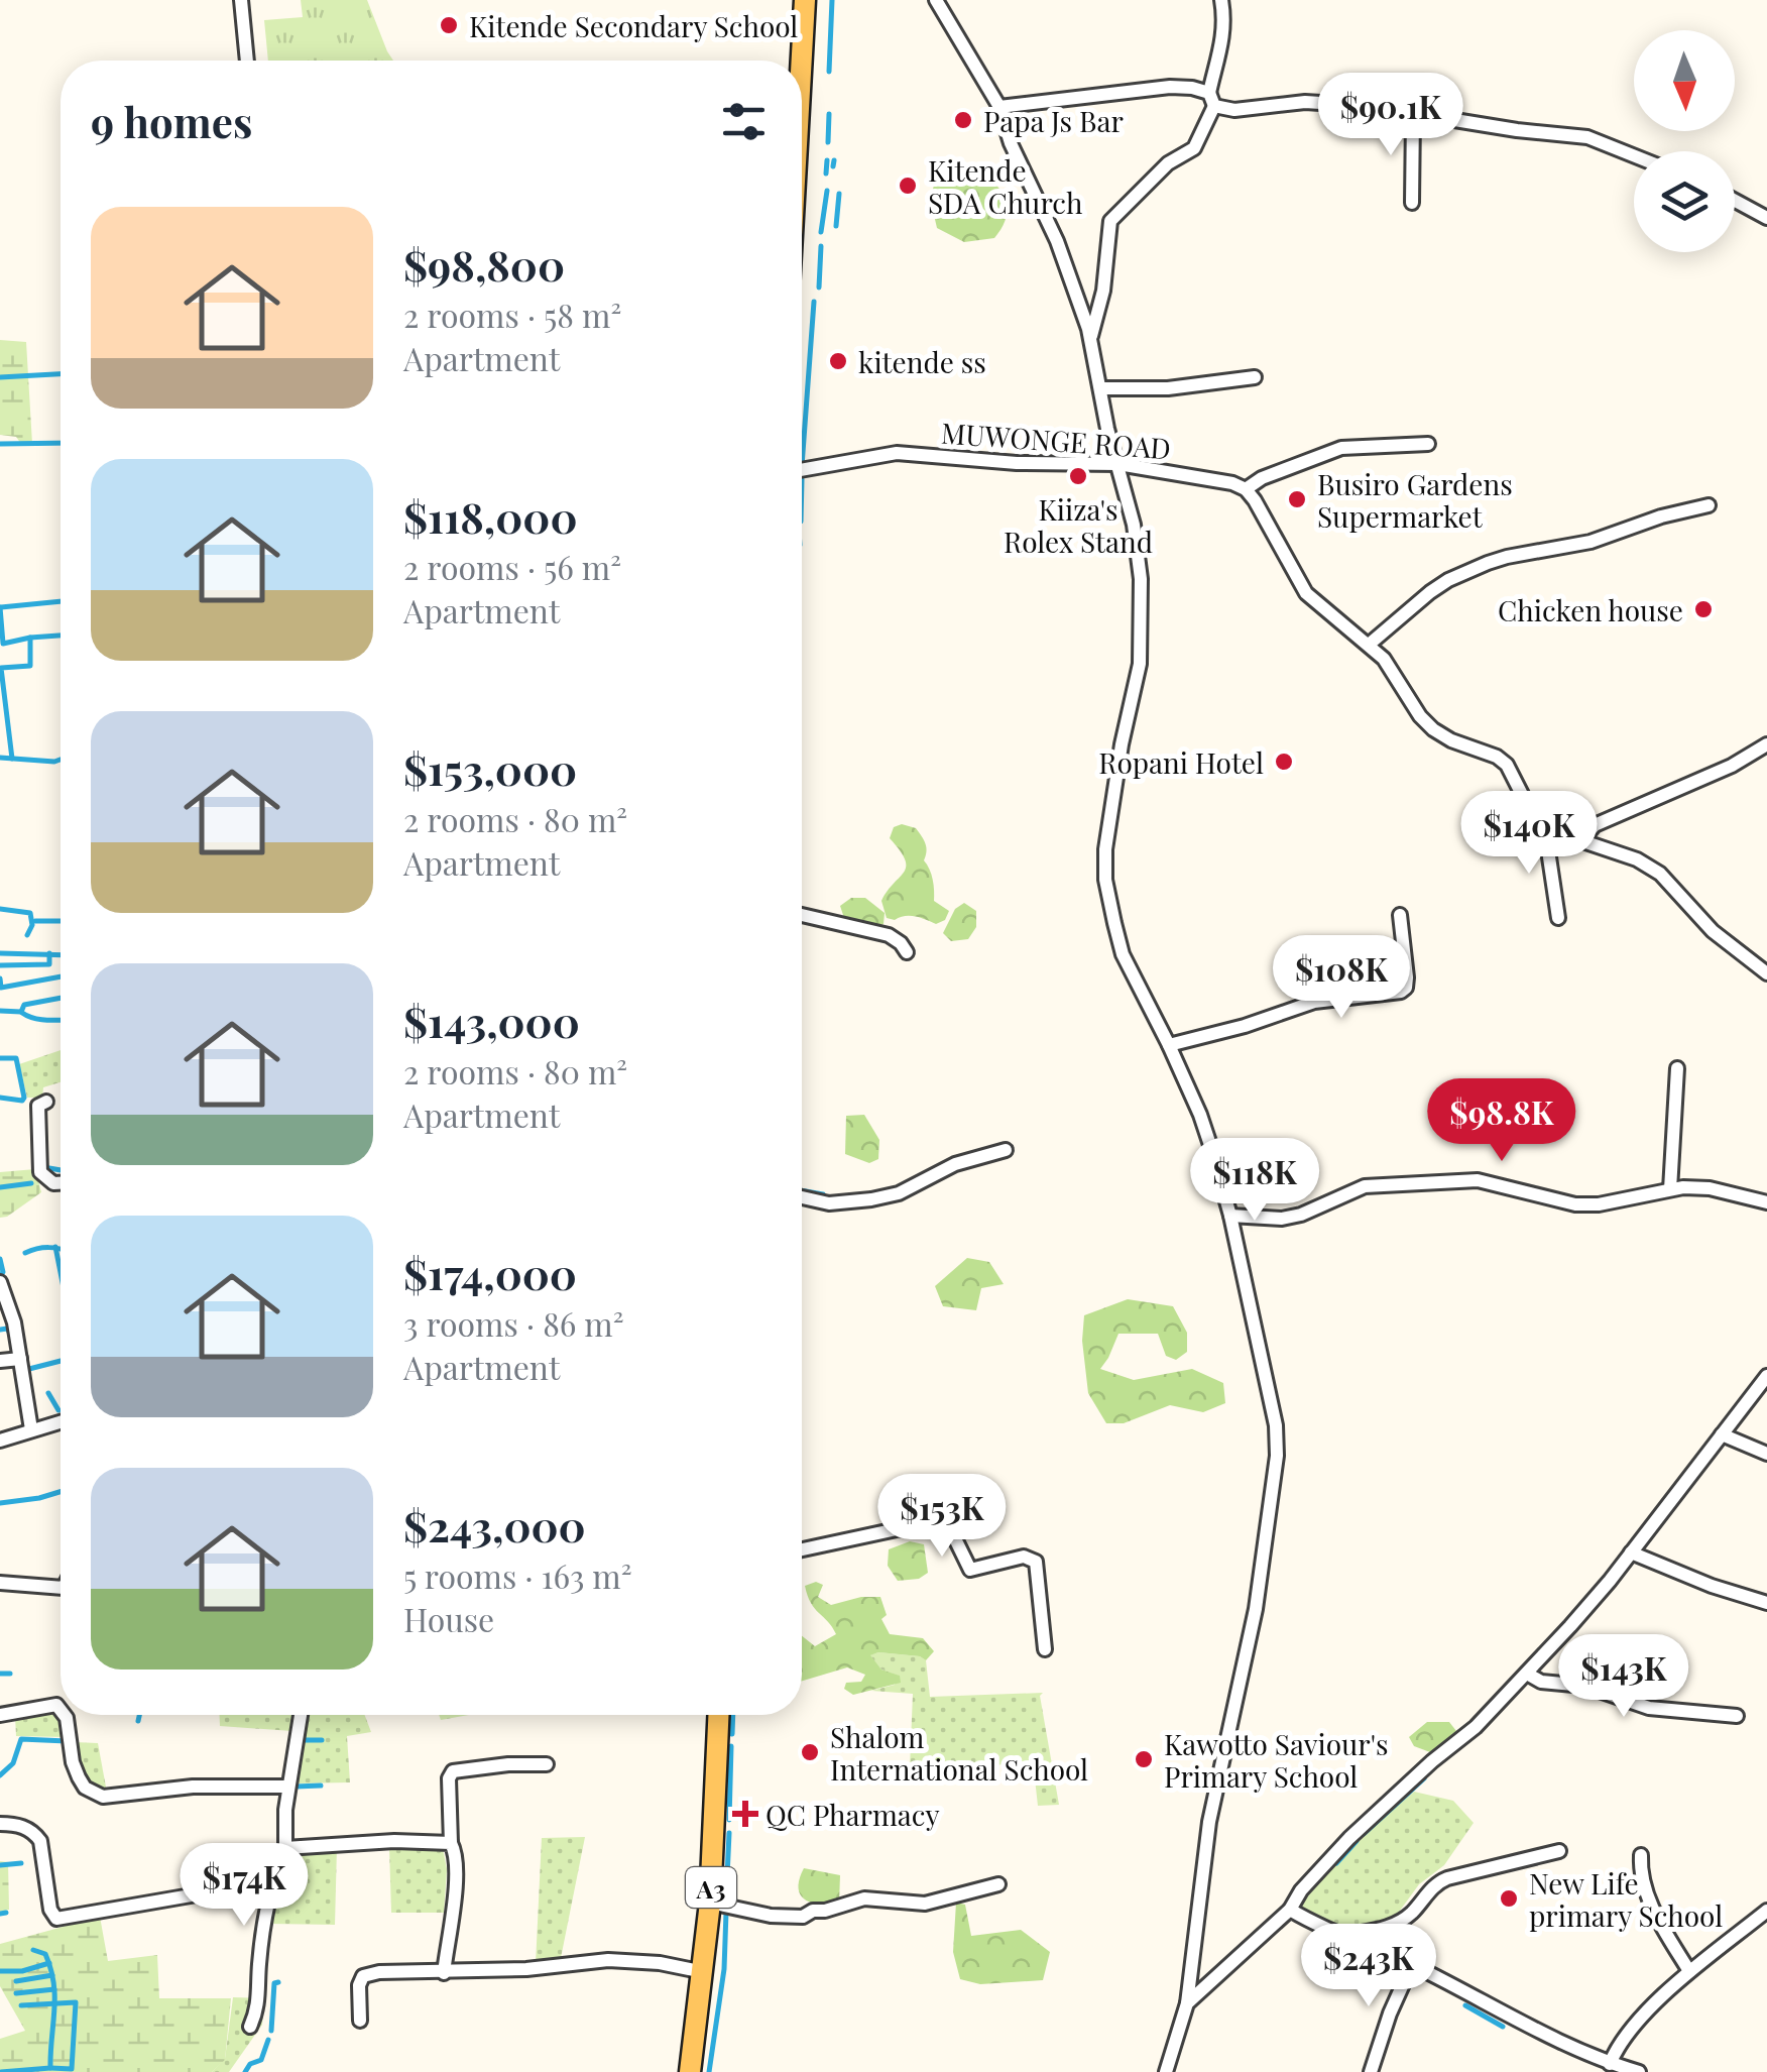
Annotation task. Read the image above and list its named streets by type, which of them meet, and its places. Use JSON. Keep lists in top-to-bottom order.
{
  "streets": {
    "main road": ["A3"],
    "street": ["MUWONGE ROAD"]
  },
  "places": {
    "other": [
      "Kitende Secondary School",
      "Papa Js Bar",
      "Kitende SDA Church",
      "kitende ss",
      "Kiiza's Rolex Stand",
      "Busiro Gardens Supermarket",
      "Chicken house",
      "Ropani Hotel",
      "Shalom International School",
      "Kawotto Saviour's Primary School",
      "New Life primary School"
    ],
    "health": ["QC Pharmacy"]
  },
  "north": "bottom",
  "page": {
    "heading": "9 homes",
    "price": [
      "$90.1K",
      "$140K",
      "$108K",
      "$98.8K",
      "$118K",
      "$153K",
      "$143K",
      "$174K",
      "$243K"
    ],
    "list": [
      {
        "name": "$98,800",
        "note": "2 rooms · 58 m² · Apartment"
      },
      {
        "name": "$118,000",
        "note": "2 rooms · 56 m² · Apartment"
      },
      {
        "name": "$153,000",
        "note": "2 rooms · 80 m² · Apartment"
      },
      {
        "name": "$143,000",
        "note": "2 rooms · 80 m² · Apartment"
      },
      {
        "name": "$174,000",
        "note": "3 rooms · 86 m² · Apartment"
      },
      {
        "name": "$243,000",
        "note": "5 rooms · 163 m² · House"
      }
    ]
  }
}
